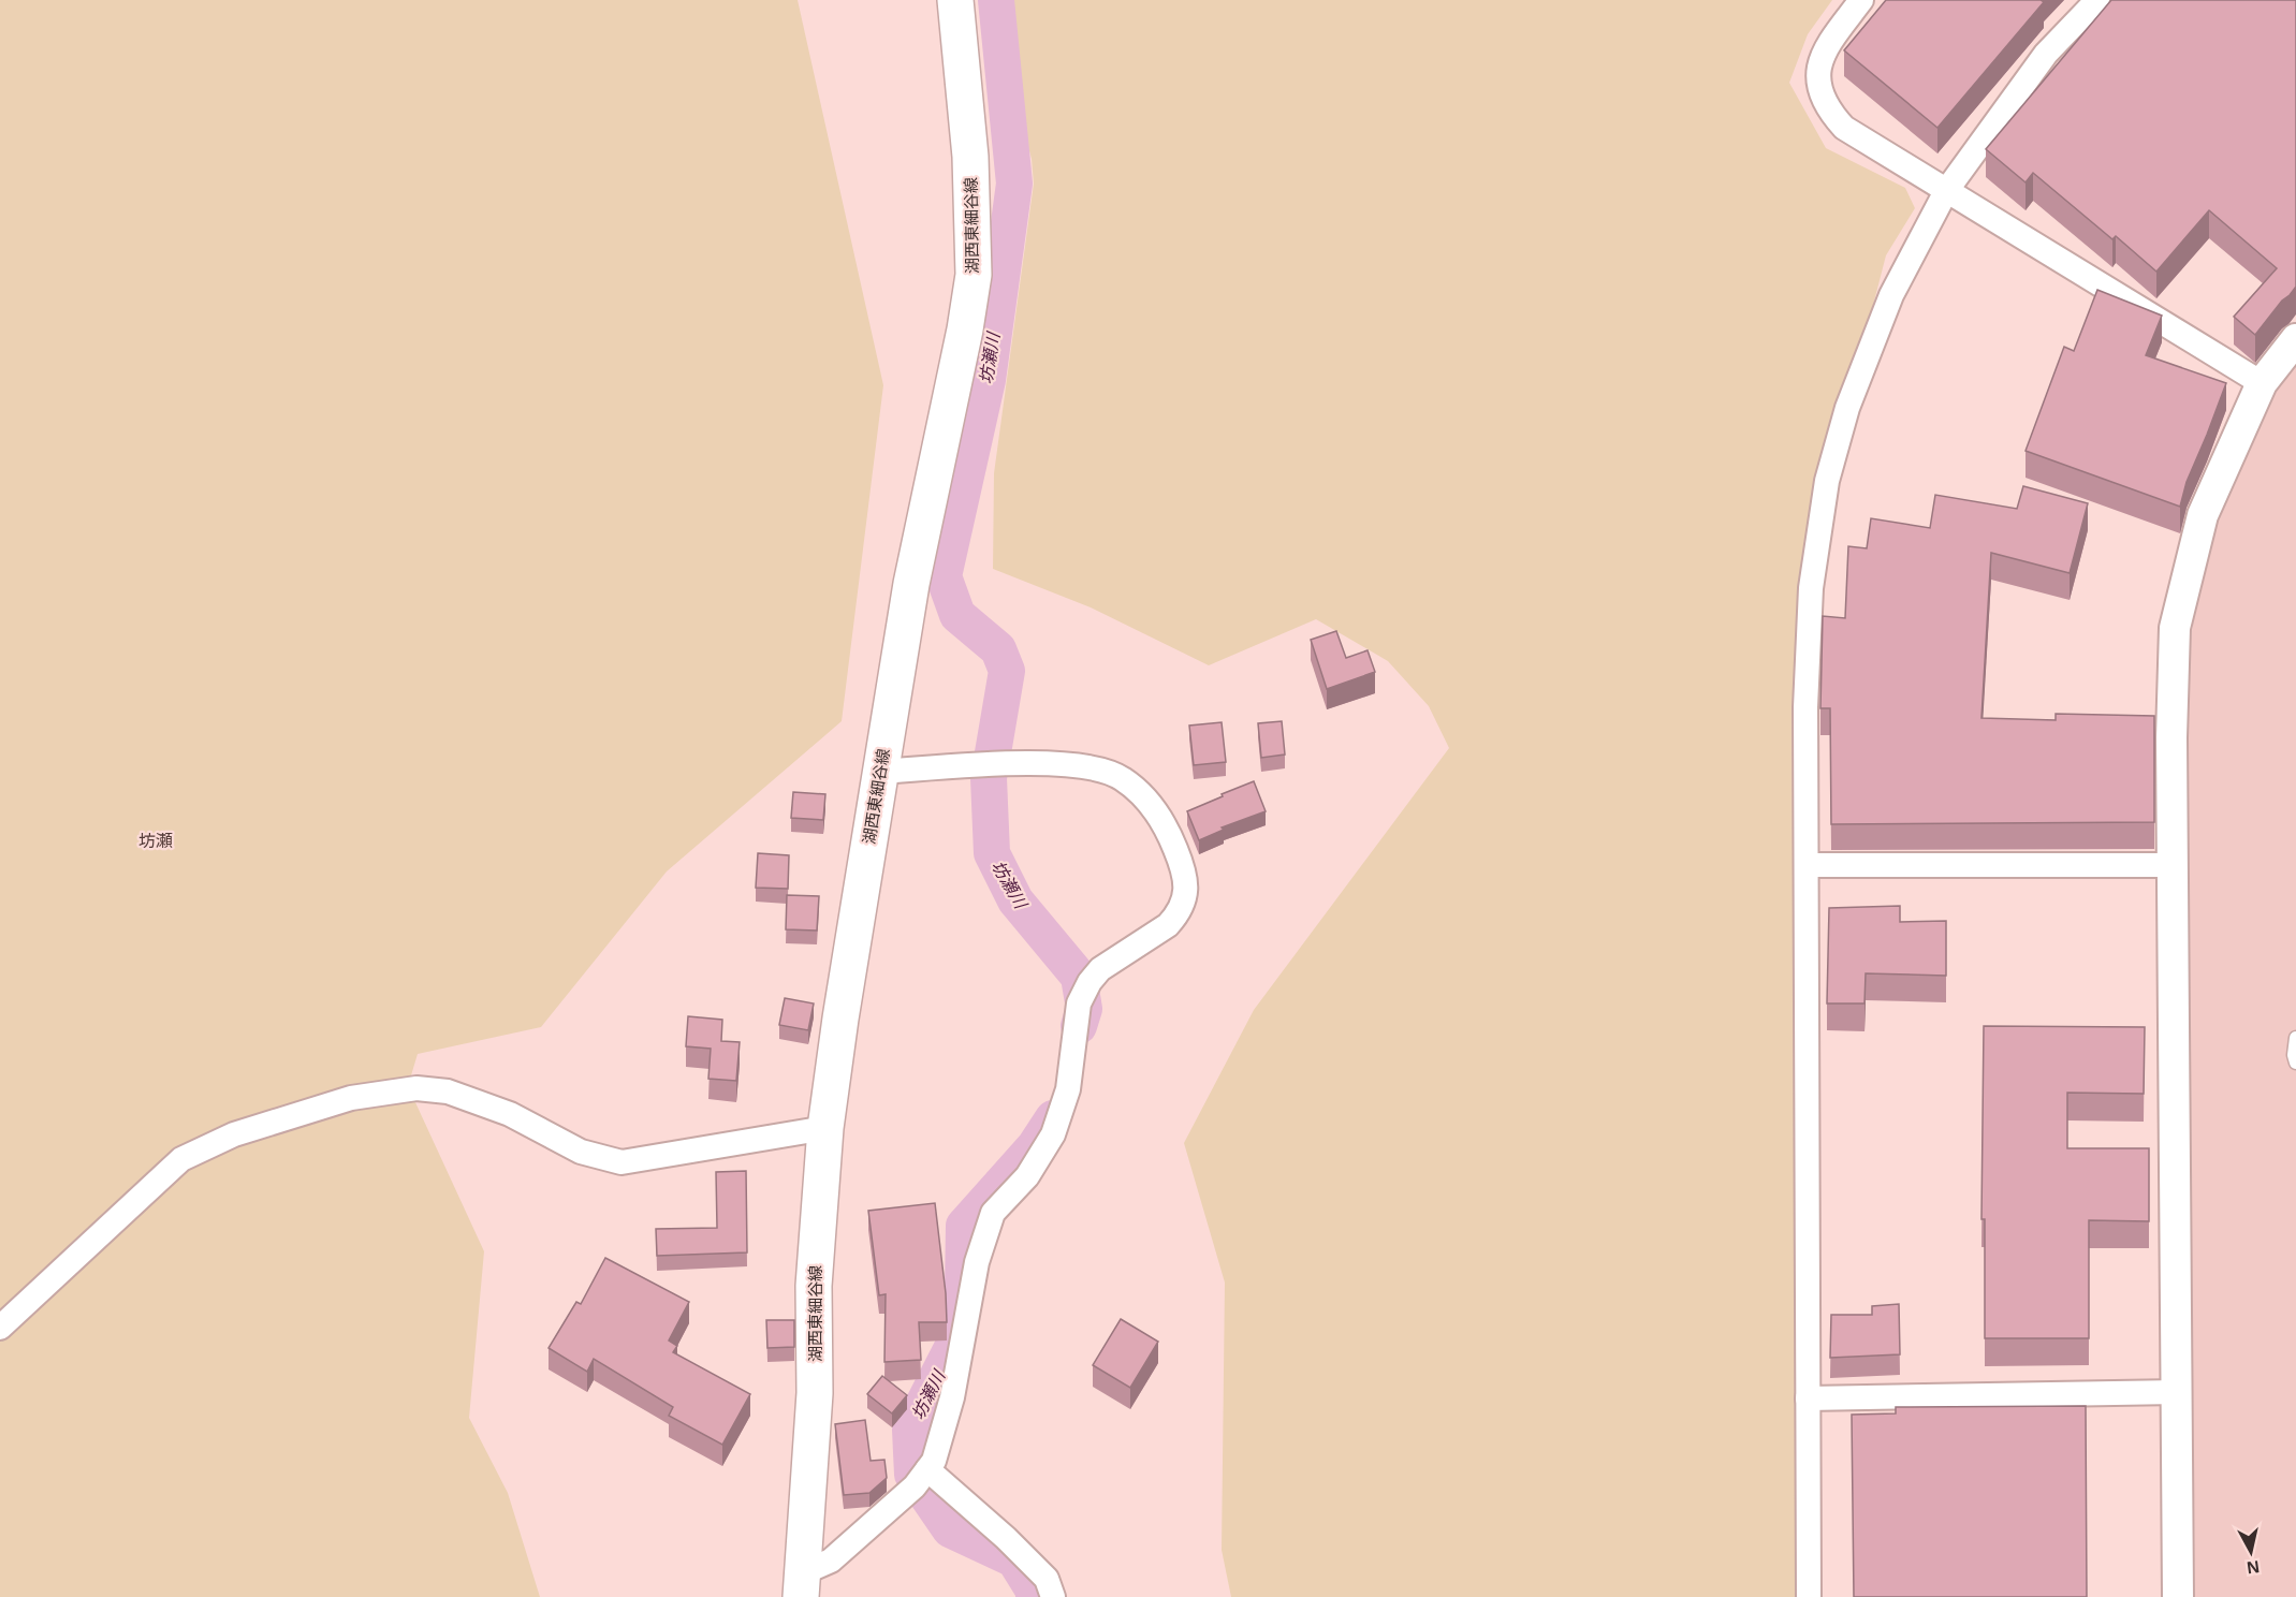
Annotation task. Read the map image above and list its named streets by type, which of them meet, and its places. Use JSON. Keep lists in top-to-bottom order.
{
  "streets": {
    "main road": ["湖西東細谷線"]
  },
  "districts": ["坊瀬"],
  "water": ["坊瀬川"],
  "north": "bottom"
}
